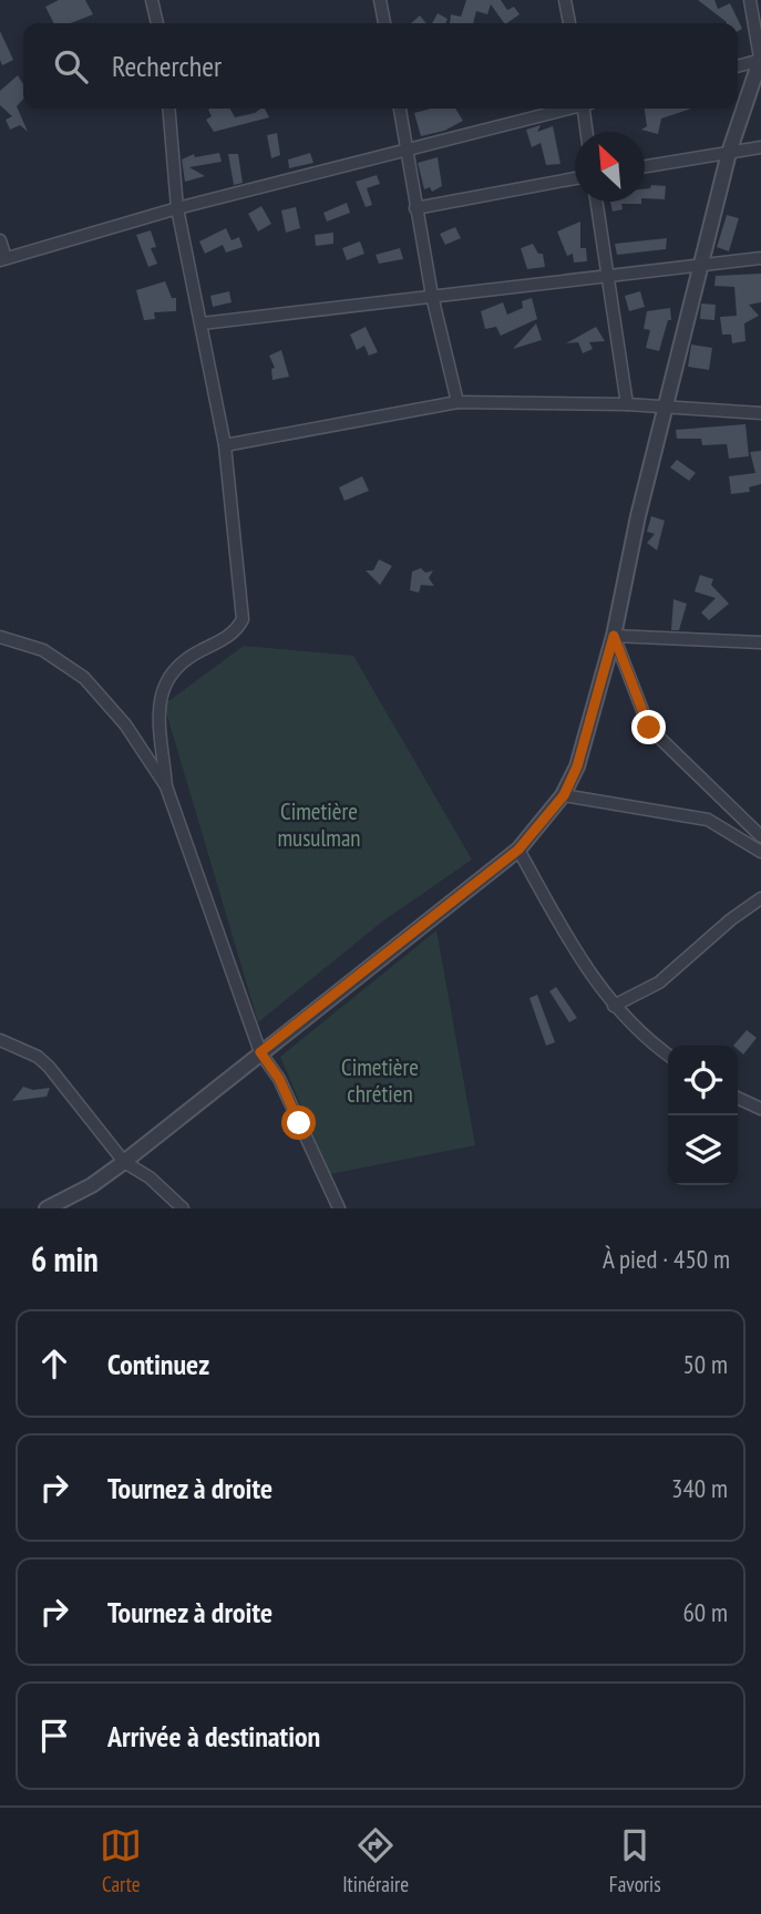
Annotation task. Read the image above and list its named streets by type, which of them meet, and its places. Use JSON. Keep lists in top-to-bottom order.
{
  "parks": ["Cimetière musulman", "Cimetière chrétien"],
  "north": "top left",
  "page": {
    "search": "Rechercher",
    "heading": ["6 min", "À pied · 450 m"],
    "list": [
      ["Continuez", "50 m"],
      ["Tournez à droite", "340 m"],
      ["Tournez à droite", "60 m"],
      "Arrivée à destination"
    ],
    "nav": ["Carte", "Itinéraire", "Favoris"]
  }
}
